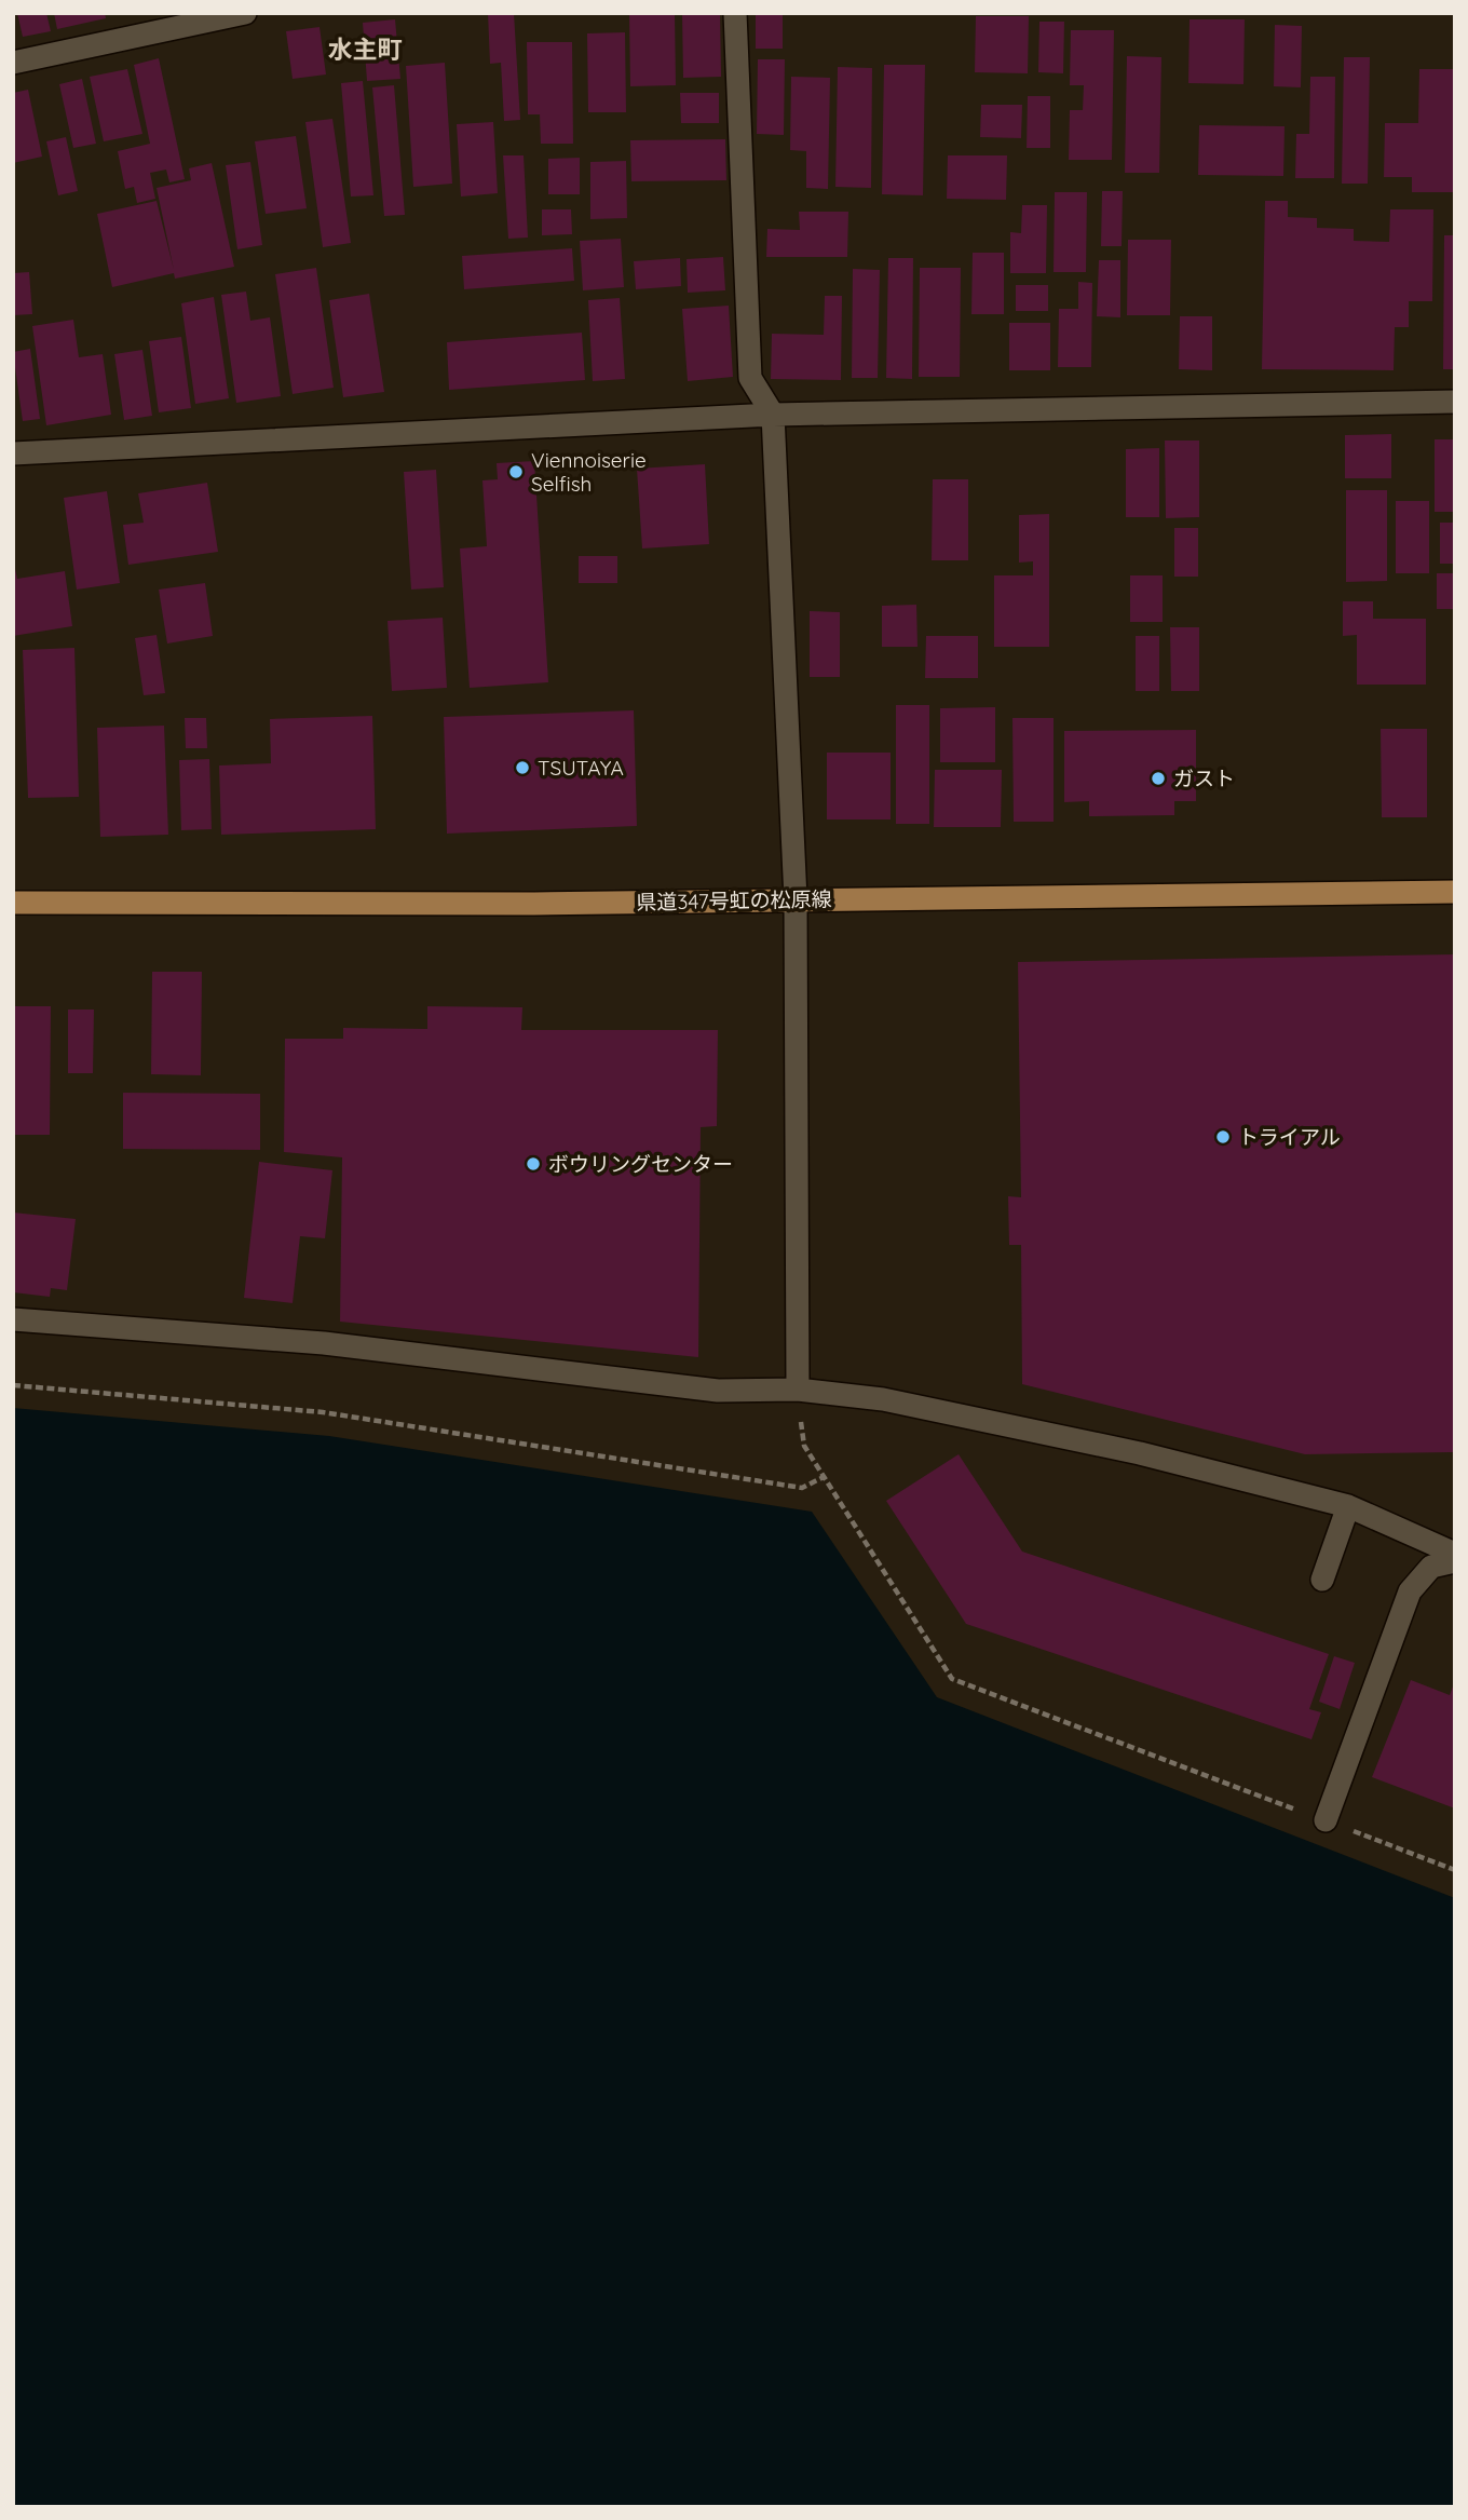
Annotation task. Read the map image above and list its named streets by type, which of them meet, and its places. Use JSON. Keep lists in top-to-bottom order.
{
  "streets": {
    "main road": ["県道347号虹の松原線"]
  },
  "districts": ["水主町"],
  "places": [
    "Viennoiserie Selfish",
    "TSUTAYA",
    "ガスト",
    "トライアル",
    "ボウリングセンター"
  ]
}
